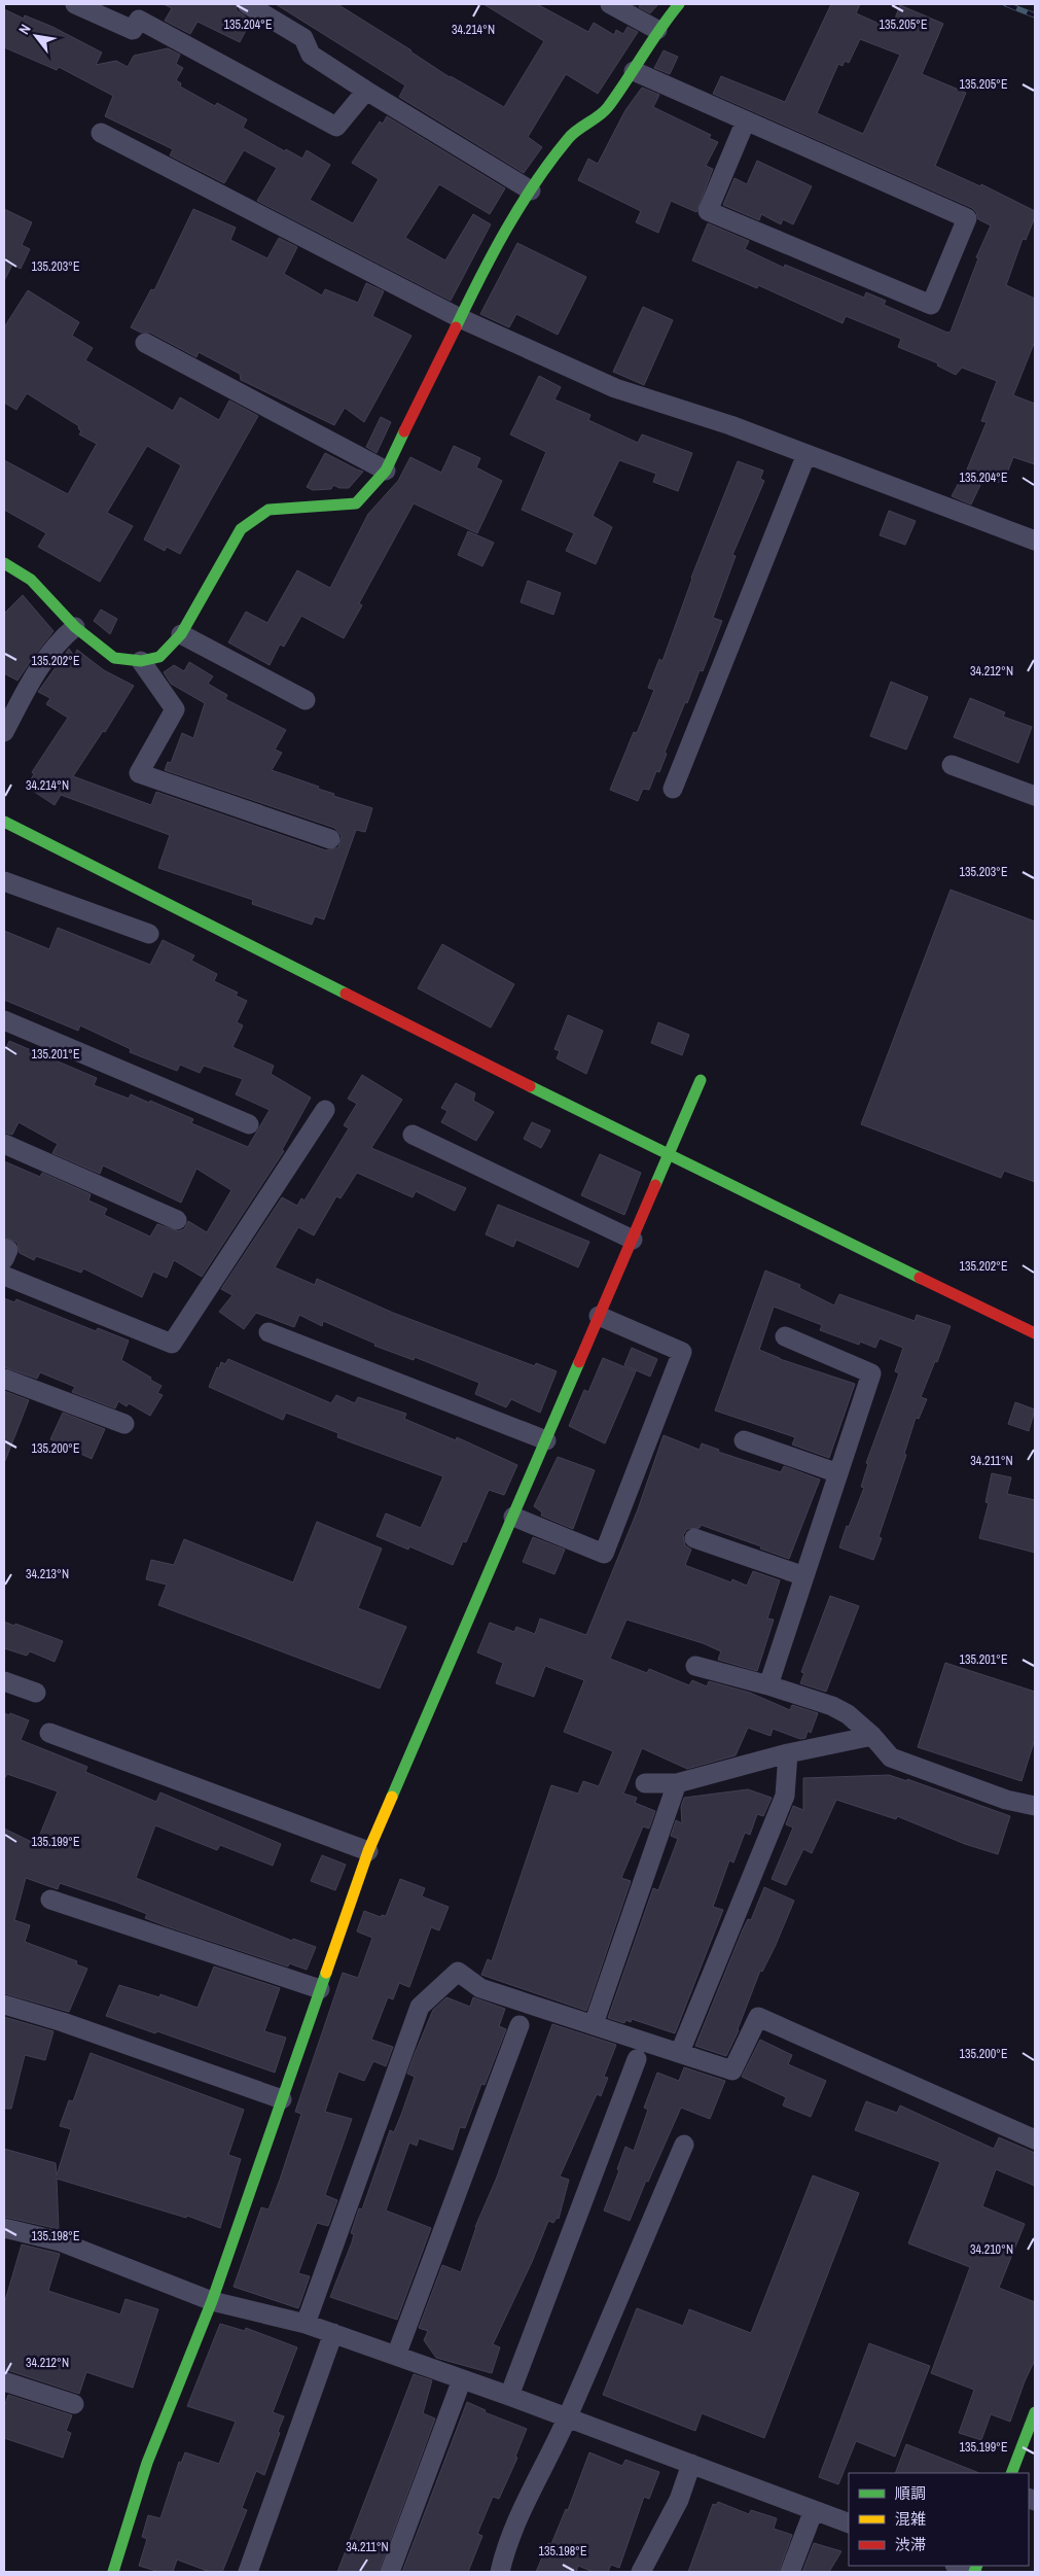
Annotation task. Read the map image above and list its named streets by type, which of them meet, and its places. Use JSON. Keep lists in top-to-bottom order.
{
  "legend": ["順調", "混雑", "渋滞"],
  "north": "top left",
  "coordinates": [
    "135.204°E",
    "135.205°E",
    "34.214°N",
    "135.203°E",
    "135.202°E",
    "34.212°N",
    "135.201°E",
    "135.200°E",
    "34.211°N",
    "34.213°N",
    "135.199°E",
    "135.198°E",
    "34.210°N"
  ]
}
